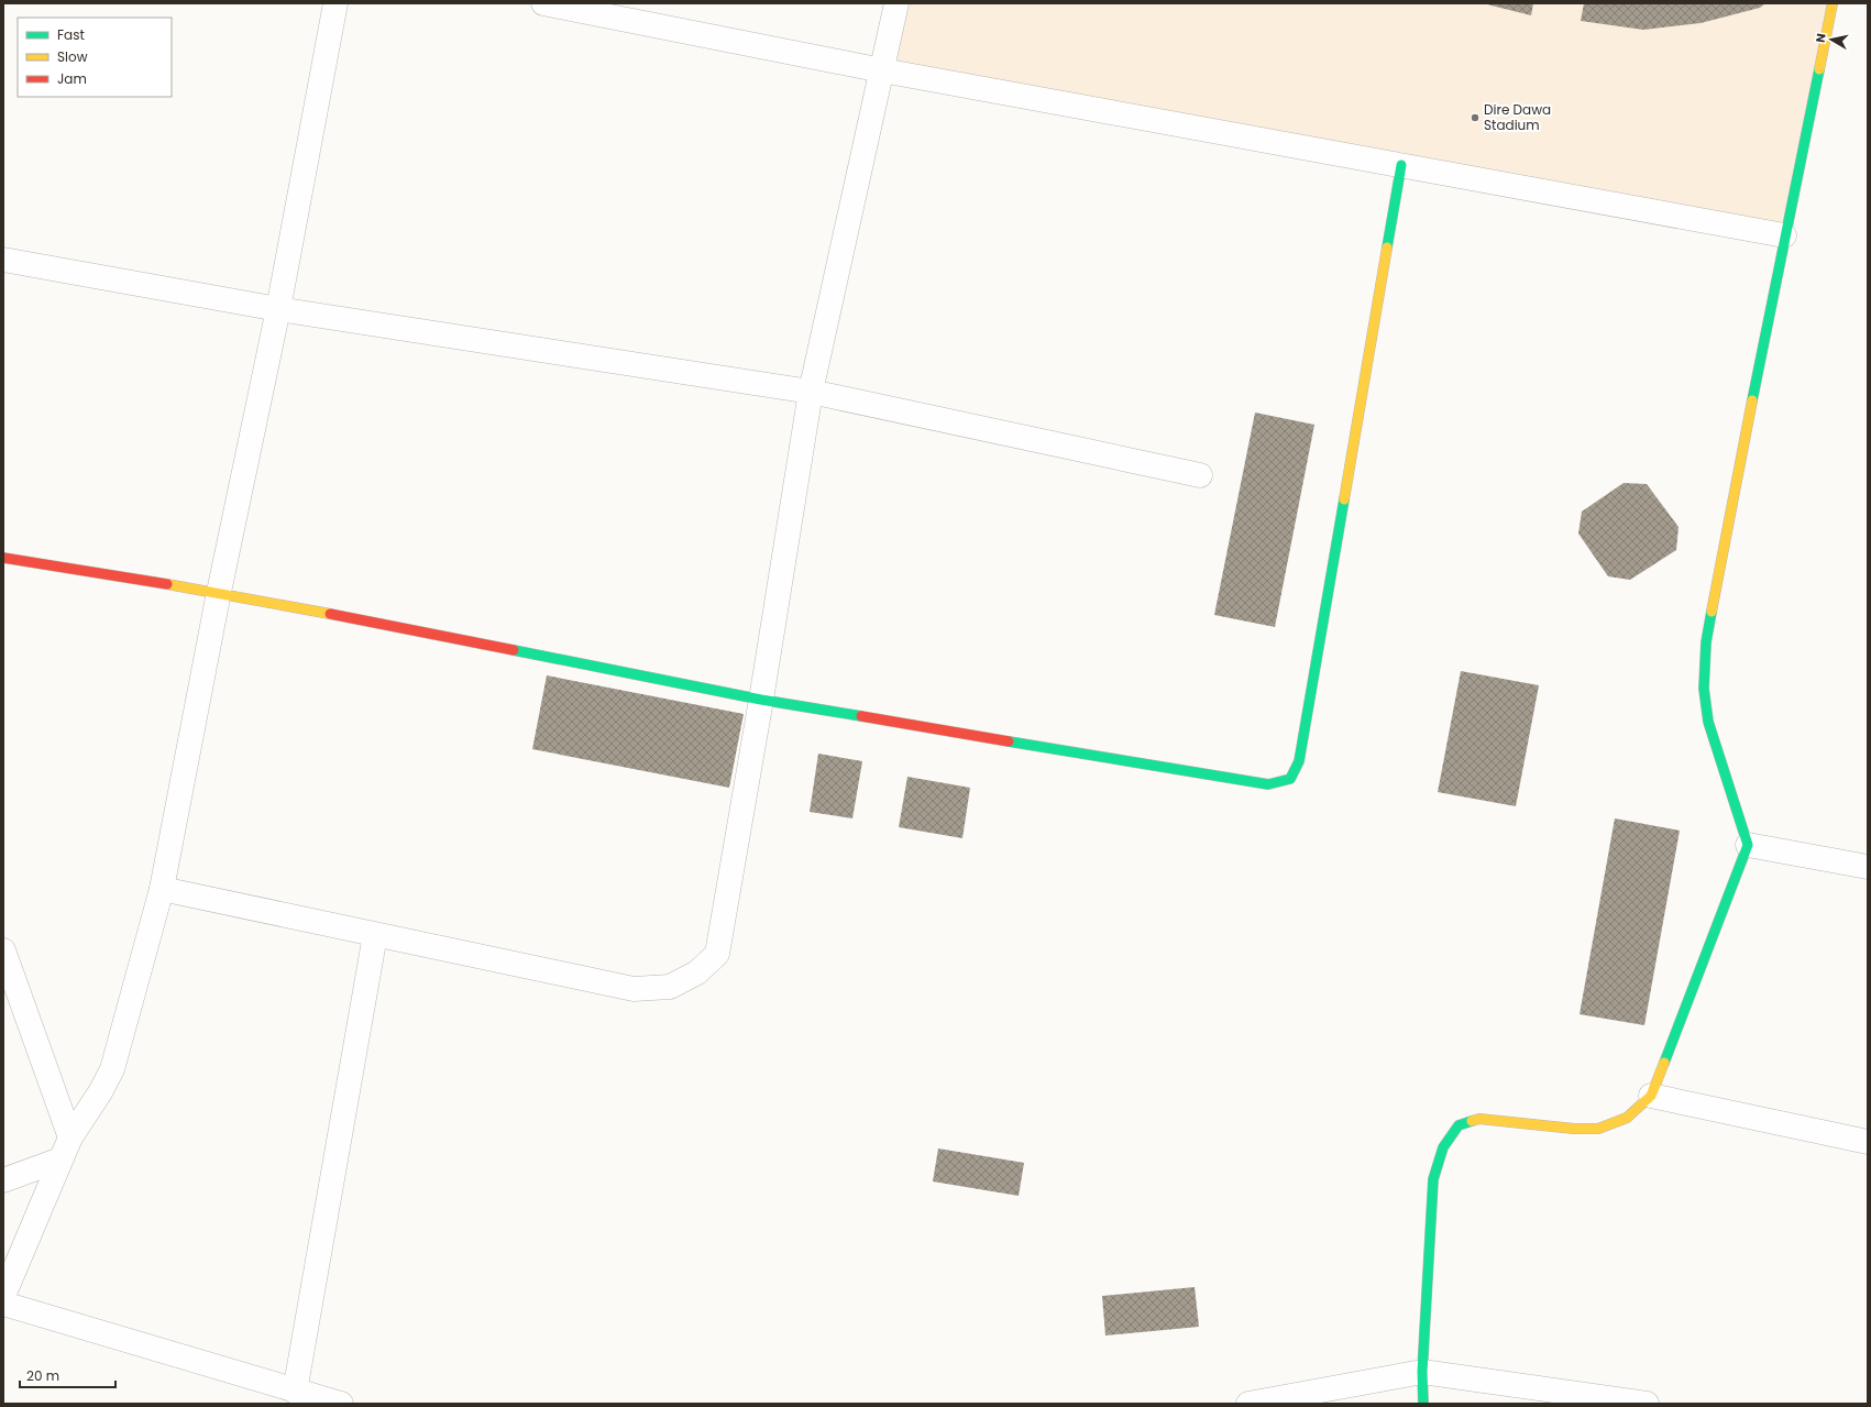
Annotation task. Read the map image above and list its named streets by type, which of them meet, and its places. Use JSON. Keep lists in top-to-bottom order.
{
  "places": ["Dire Dawa Stadium"],
  "legend": ["Fast", "Slow", "Jam"],
  "scale_bar": "20 m",
  "north": "left"
}
